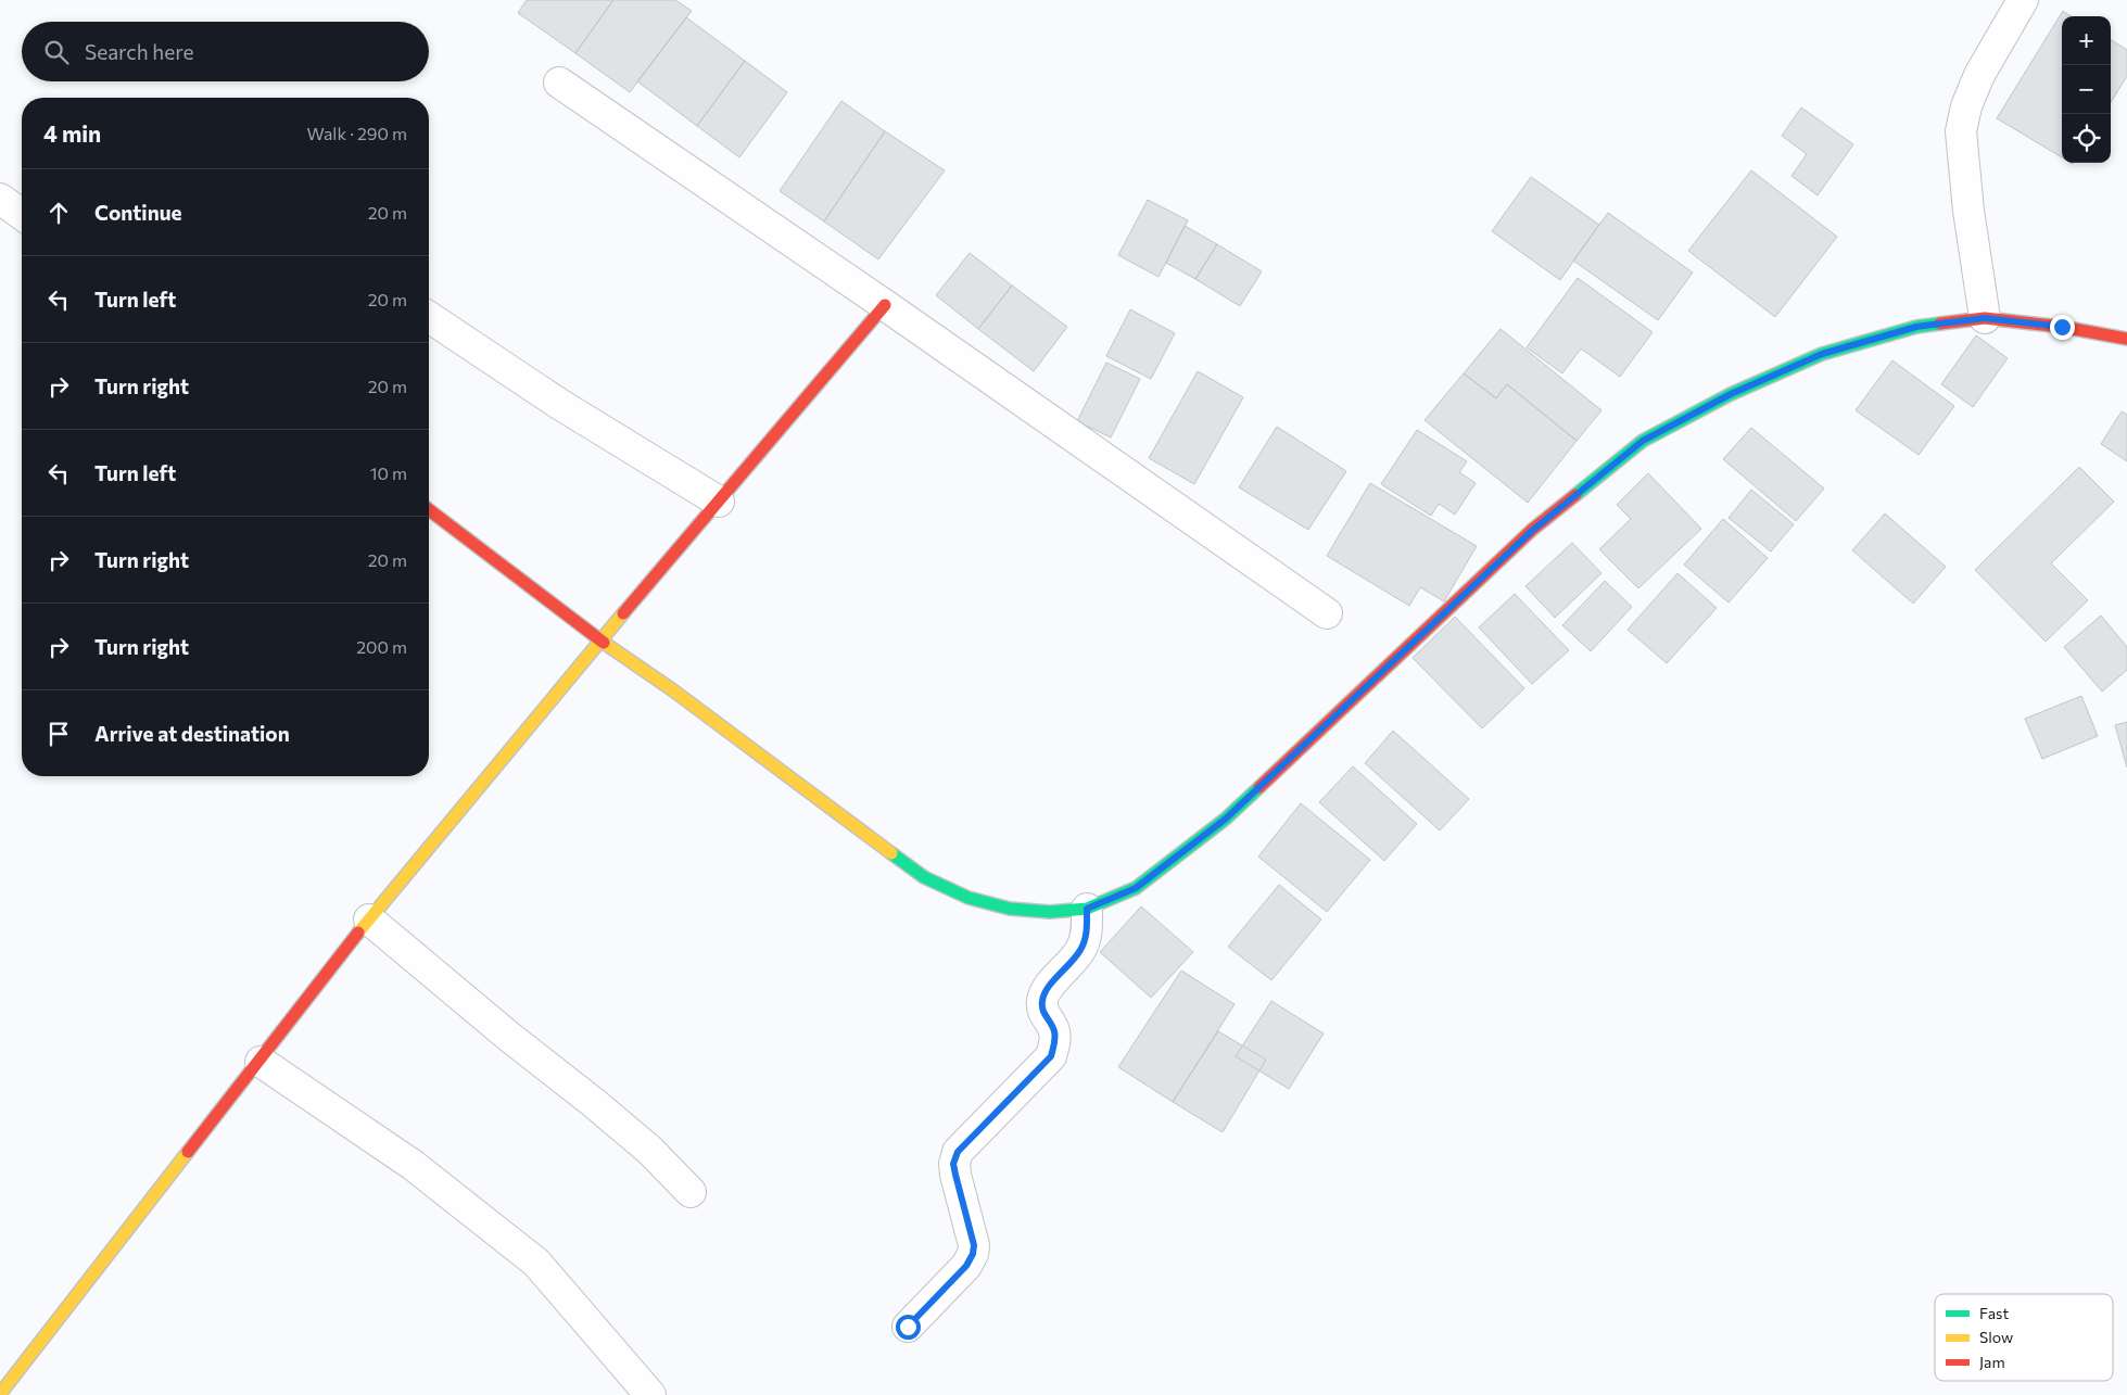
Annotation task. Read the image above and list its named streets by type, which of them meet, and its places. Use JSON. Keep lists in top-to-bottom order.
{
  "legend": ["Fast", "Slow", "Jam"],
  "page": {
    "map_buttons": ["+", "−"],
    "search": "Search here",
    "heading": ["4 min", "Walk · 290 m"],
    "list": [
      ["Continue", "20 m"],
      ["Turn left", "20 m"],
      ["Turn right", "20 m"],
      ["Turn left", "10 m"],
      ["Turn right", "20 m"],
      ["Turn right", "200 m"],
      "Arrive at destination"
    ]
  }
}
